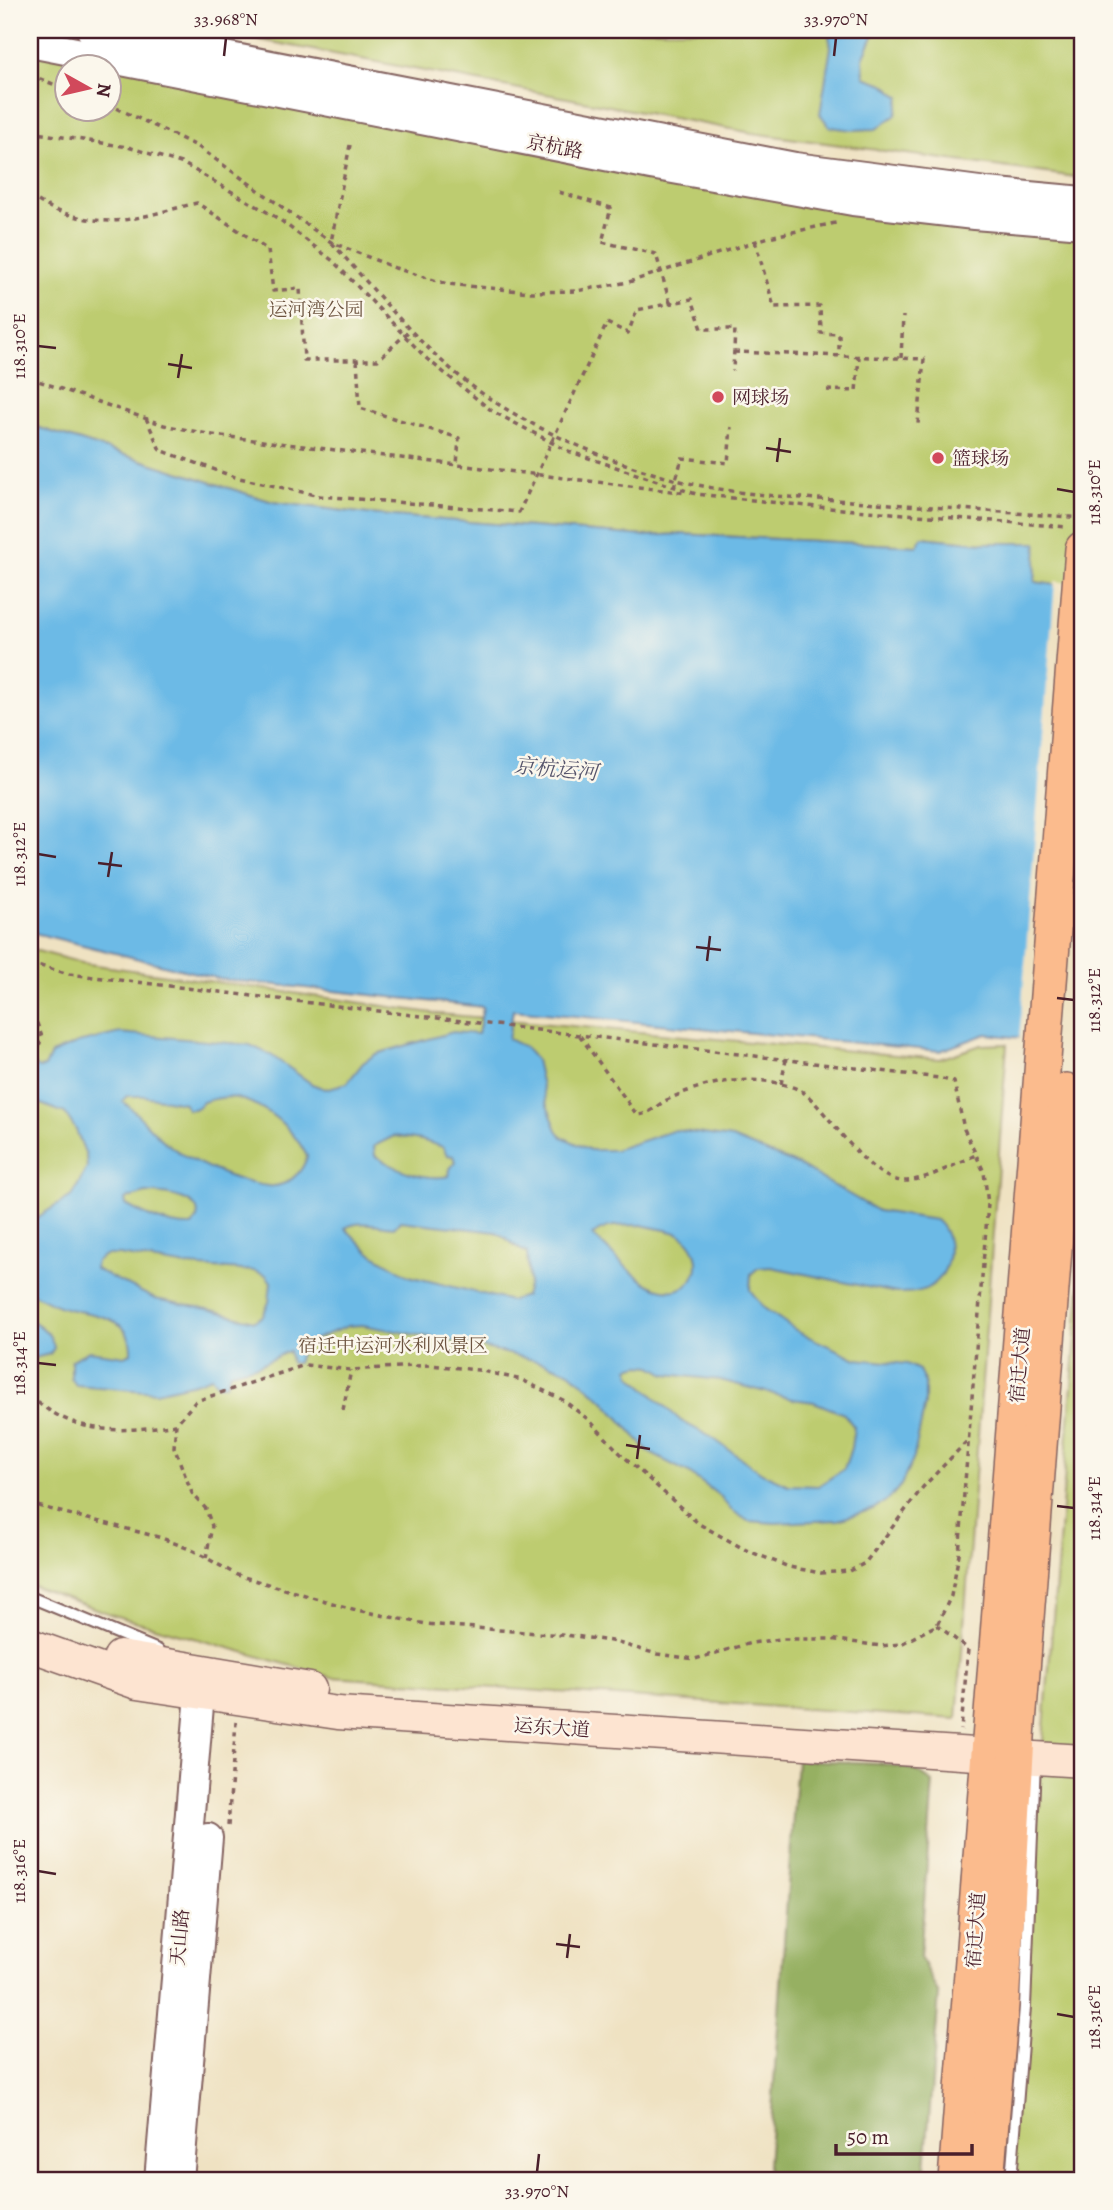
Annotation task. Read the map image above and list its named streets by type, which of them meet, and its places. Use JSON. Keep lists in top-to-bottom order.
{
  "streets": {
    "main road": ["宿迁大道", "运东大道"],
    "street": ["京杭路", "天山路"]
  },
  "crossings": [
    ["宿迁大道", "运东大道"],
    ["运东大道", "天山路"]
  ],
  "water": ["京杭运河"],
  "parks": ["运河湾公园", "宿迁中运河水利风景区"],
  "places": ["网球场", "篮球场"],
  "scale_bar": "50 m",
  "north": "right",
  "coordinates": [
    "33.968°N",
    "33.970°N",
    "118.310°E",
    "118.312°E",
    "118.314°E",
    "118.316°E"
  ]
}
